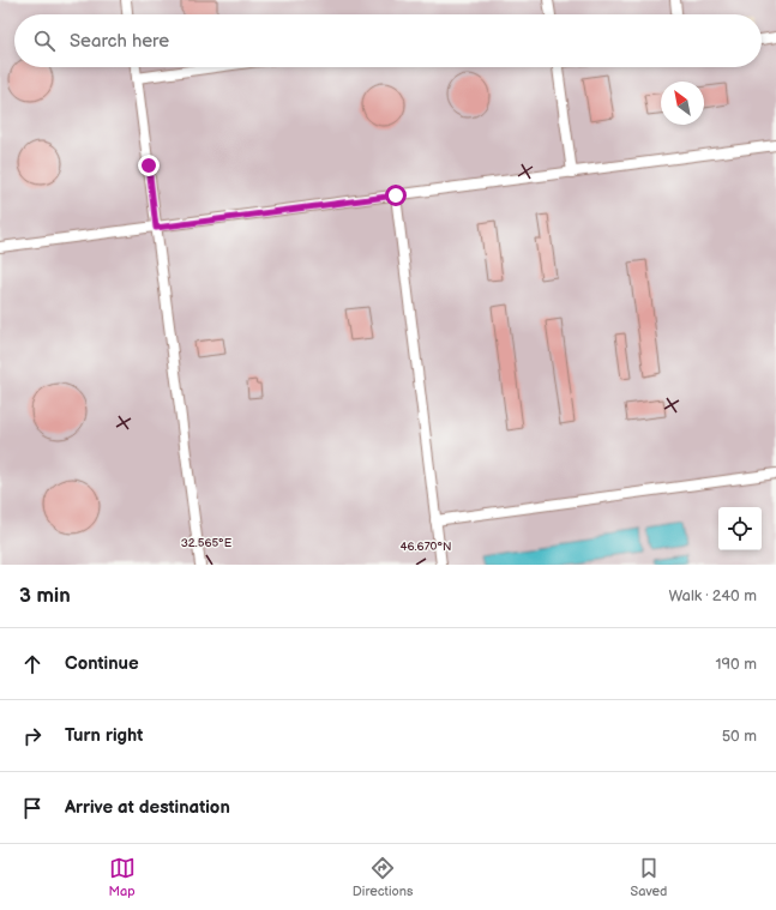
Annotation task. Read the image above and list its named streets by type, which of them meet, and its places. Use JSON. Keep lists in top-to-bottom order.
{
  "north": "top left",
  "page": {
    "search": "Search here",
    "heading": ["3 min", "Walk · 240 m"],
    "list": [
      ["Continue", "190 m"],
      ["Turn right", "50 m"],
      "Arrive at destination"
    ],
    "nav": ["Map", "Directions", "Saved"]
  },
  "coordinates": ["32.565°E", "46.670°N"]
}
